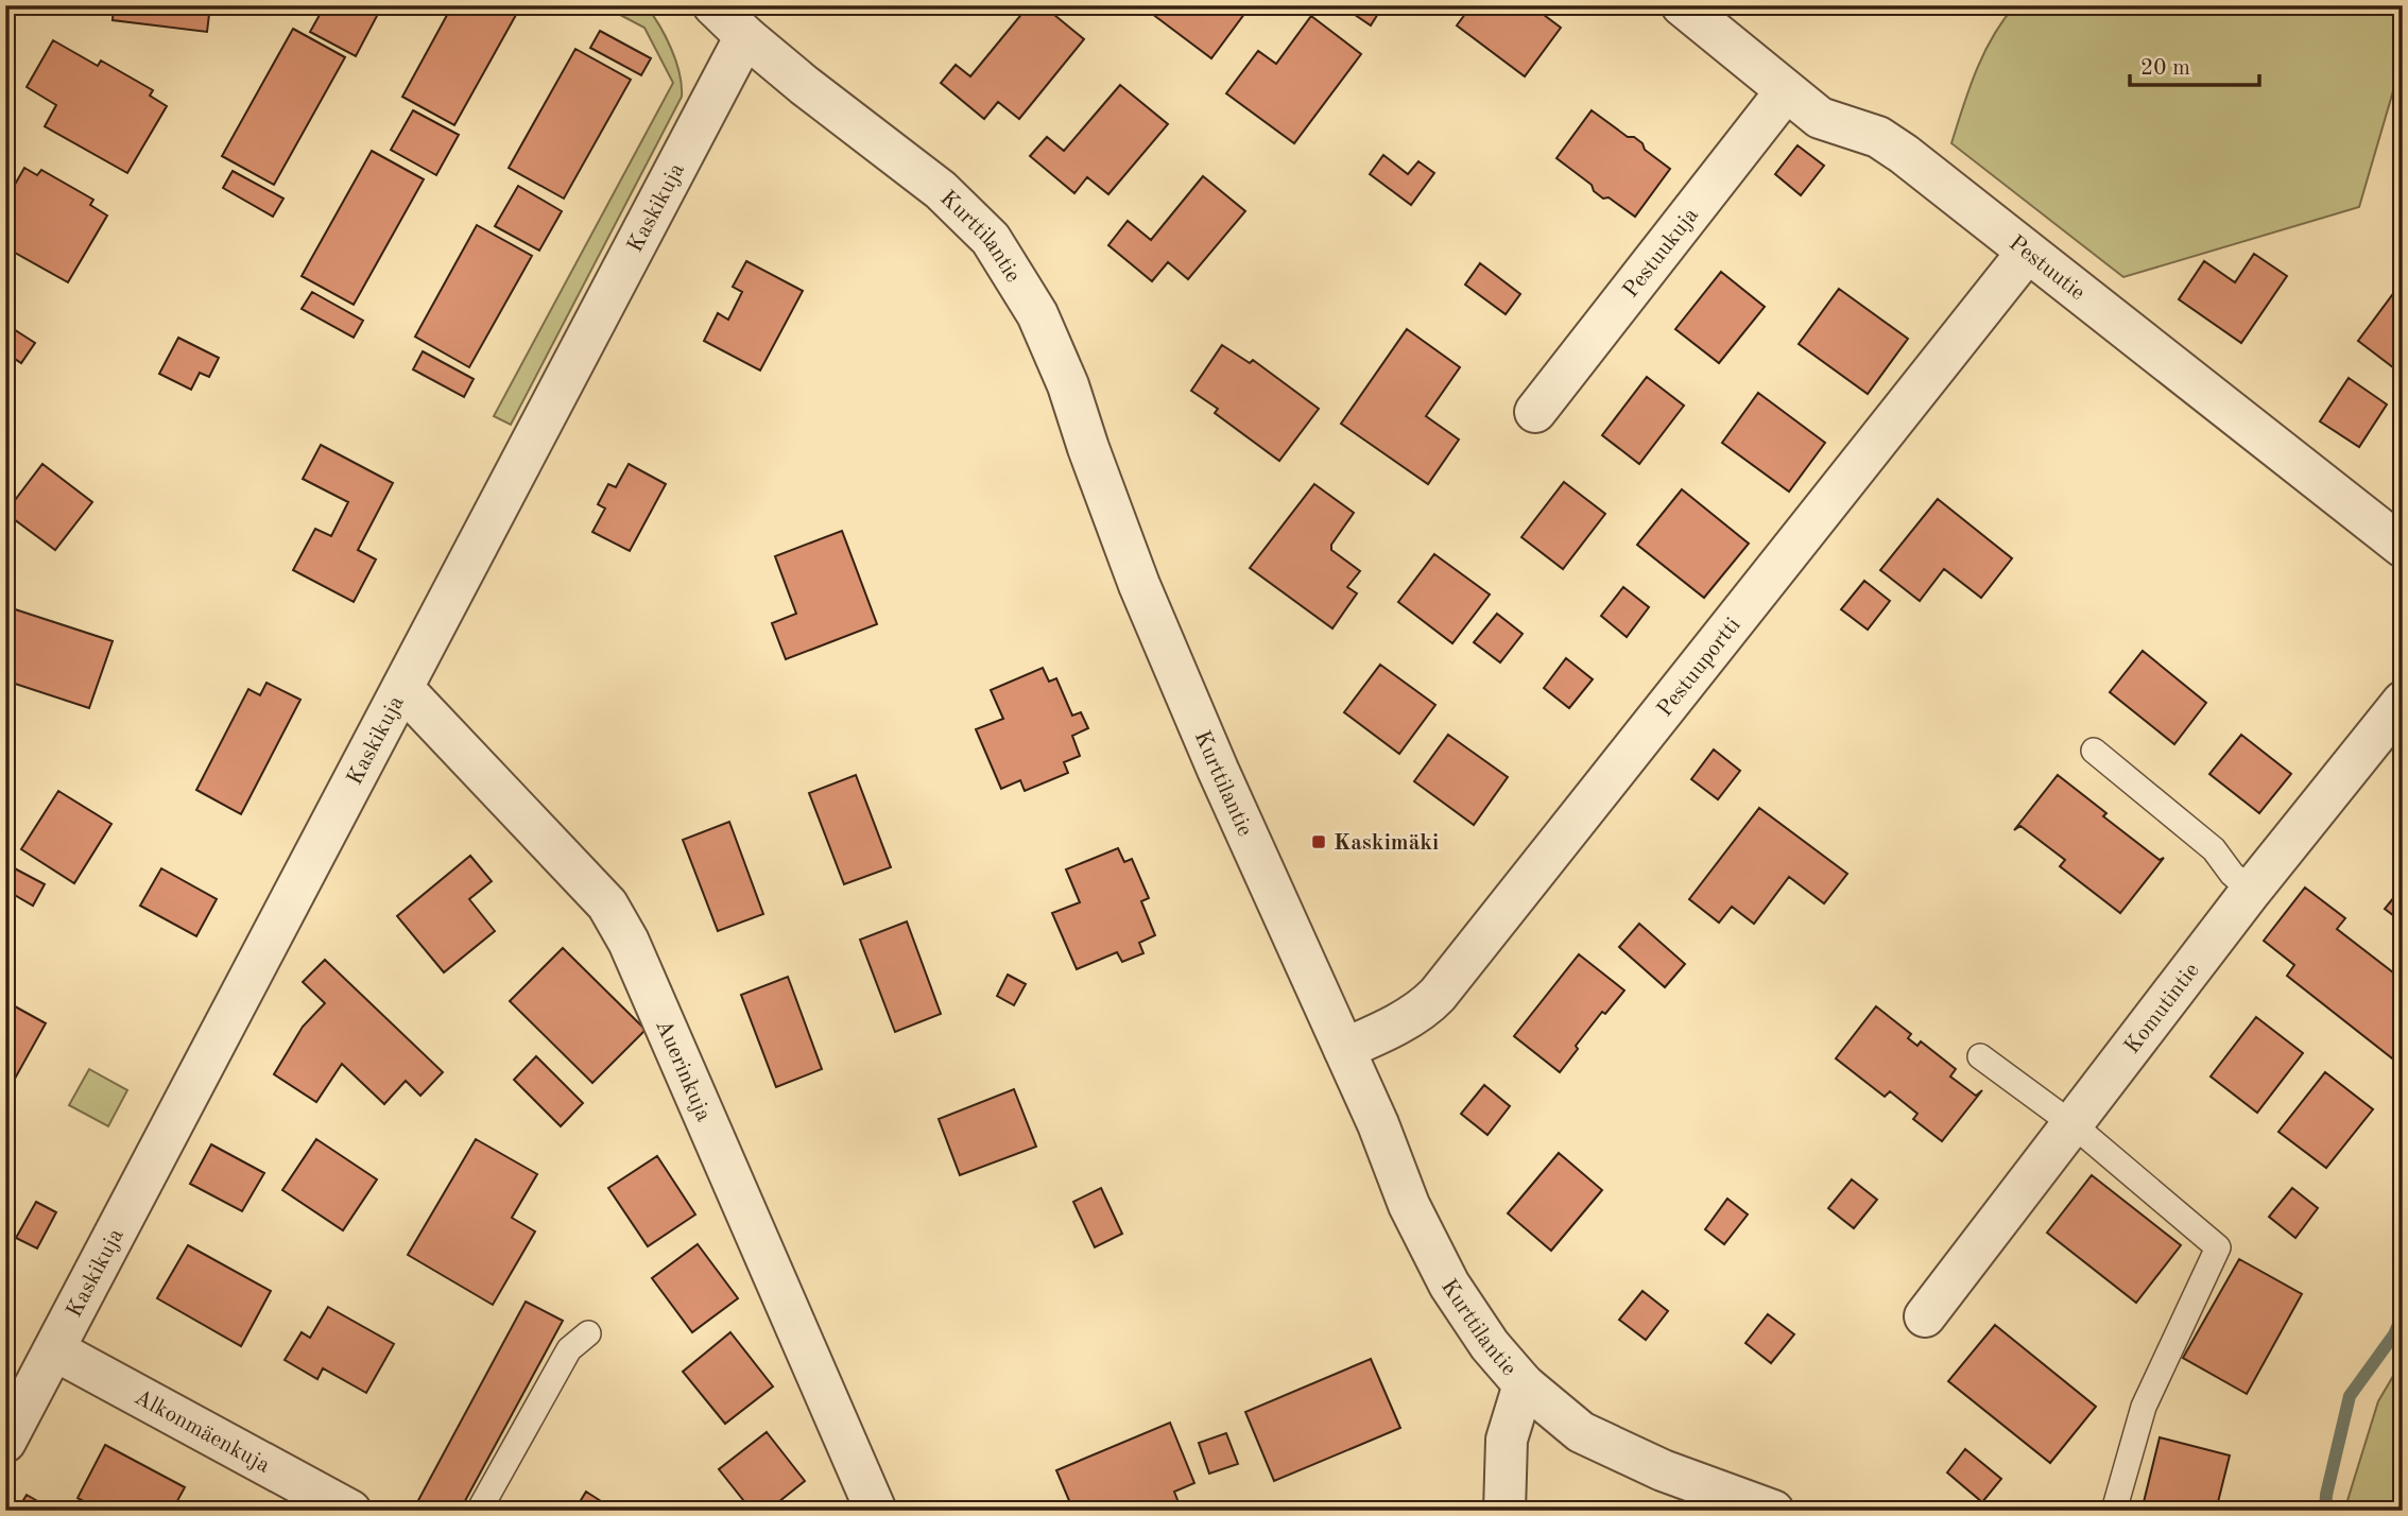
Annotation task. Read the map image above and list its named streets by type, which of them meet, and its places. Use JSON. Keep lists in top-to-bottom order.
{
  "streets": {
    "street": [
      "Kaskikuja",
      "Kurttilantie",
      "Pestuukuja",
      "Pestuutie",
      "Pestuuportti",
      "Komutintie",
      "Auerinkuja",
      "Alkonmäenkuja"
    ]
  },
  "crossings": [
    ["Kaskikuja", "Kurttilantie"],
    ["Kaskikuja", "Auerinkuja"],
    ["Kaskikuja", "Alkonmäenkuja"],
    ["Kurttilantie", "Pestuuportti"],
    ["Pestuukuja", "Pestuutie"],
    ["Pestuutie", "Pestuuportti"]
  ],
  "places": {
    "transit": ["Kaskimäki"]
  },
  "scale_bar": "20 m"
}
